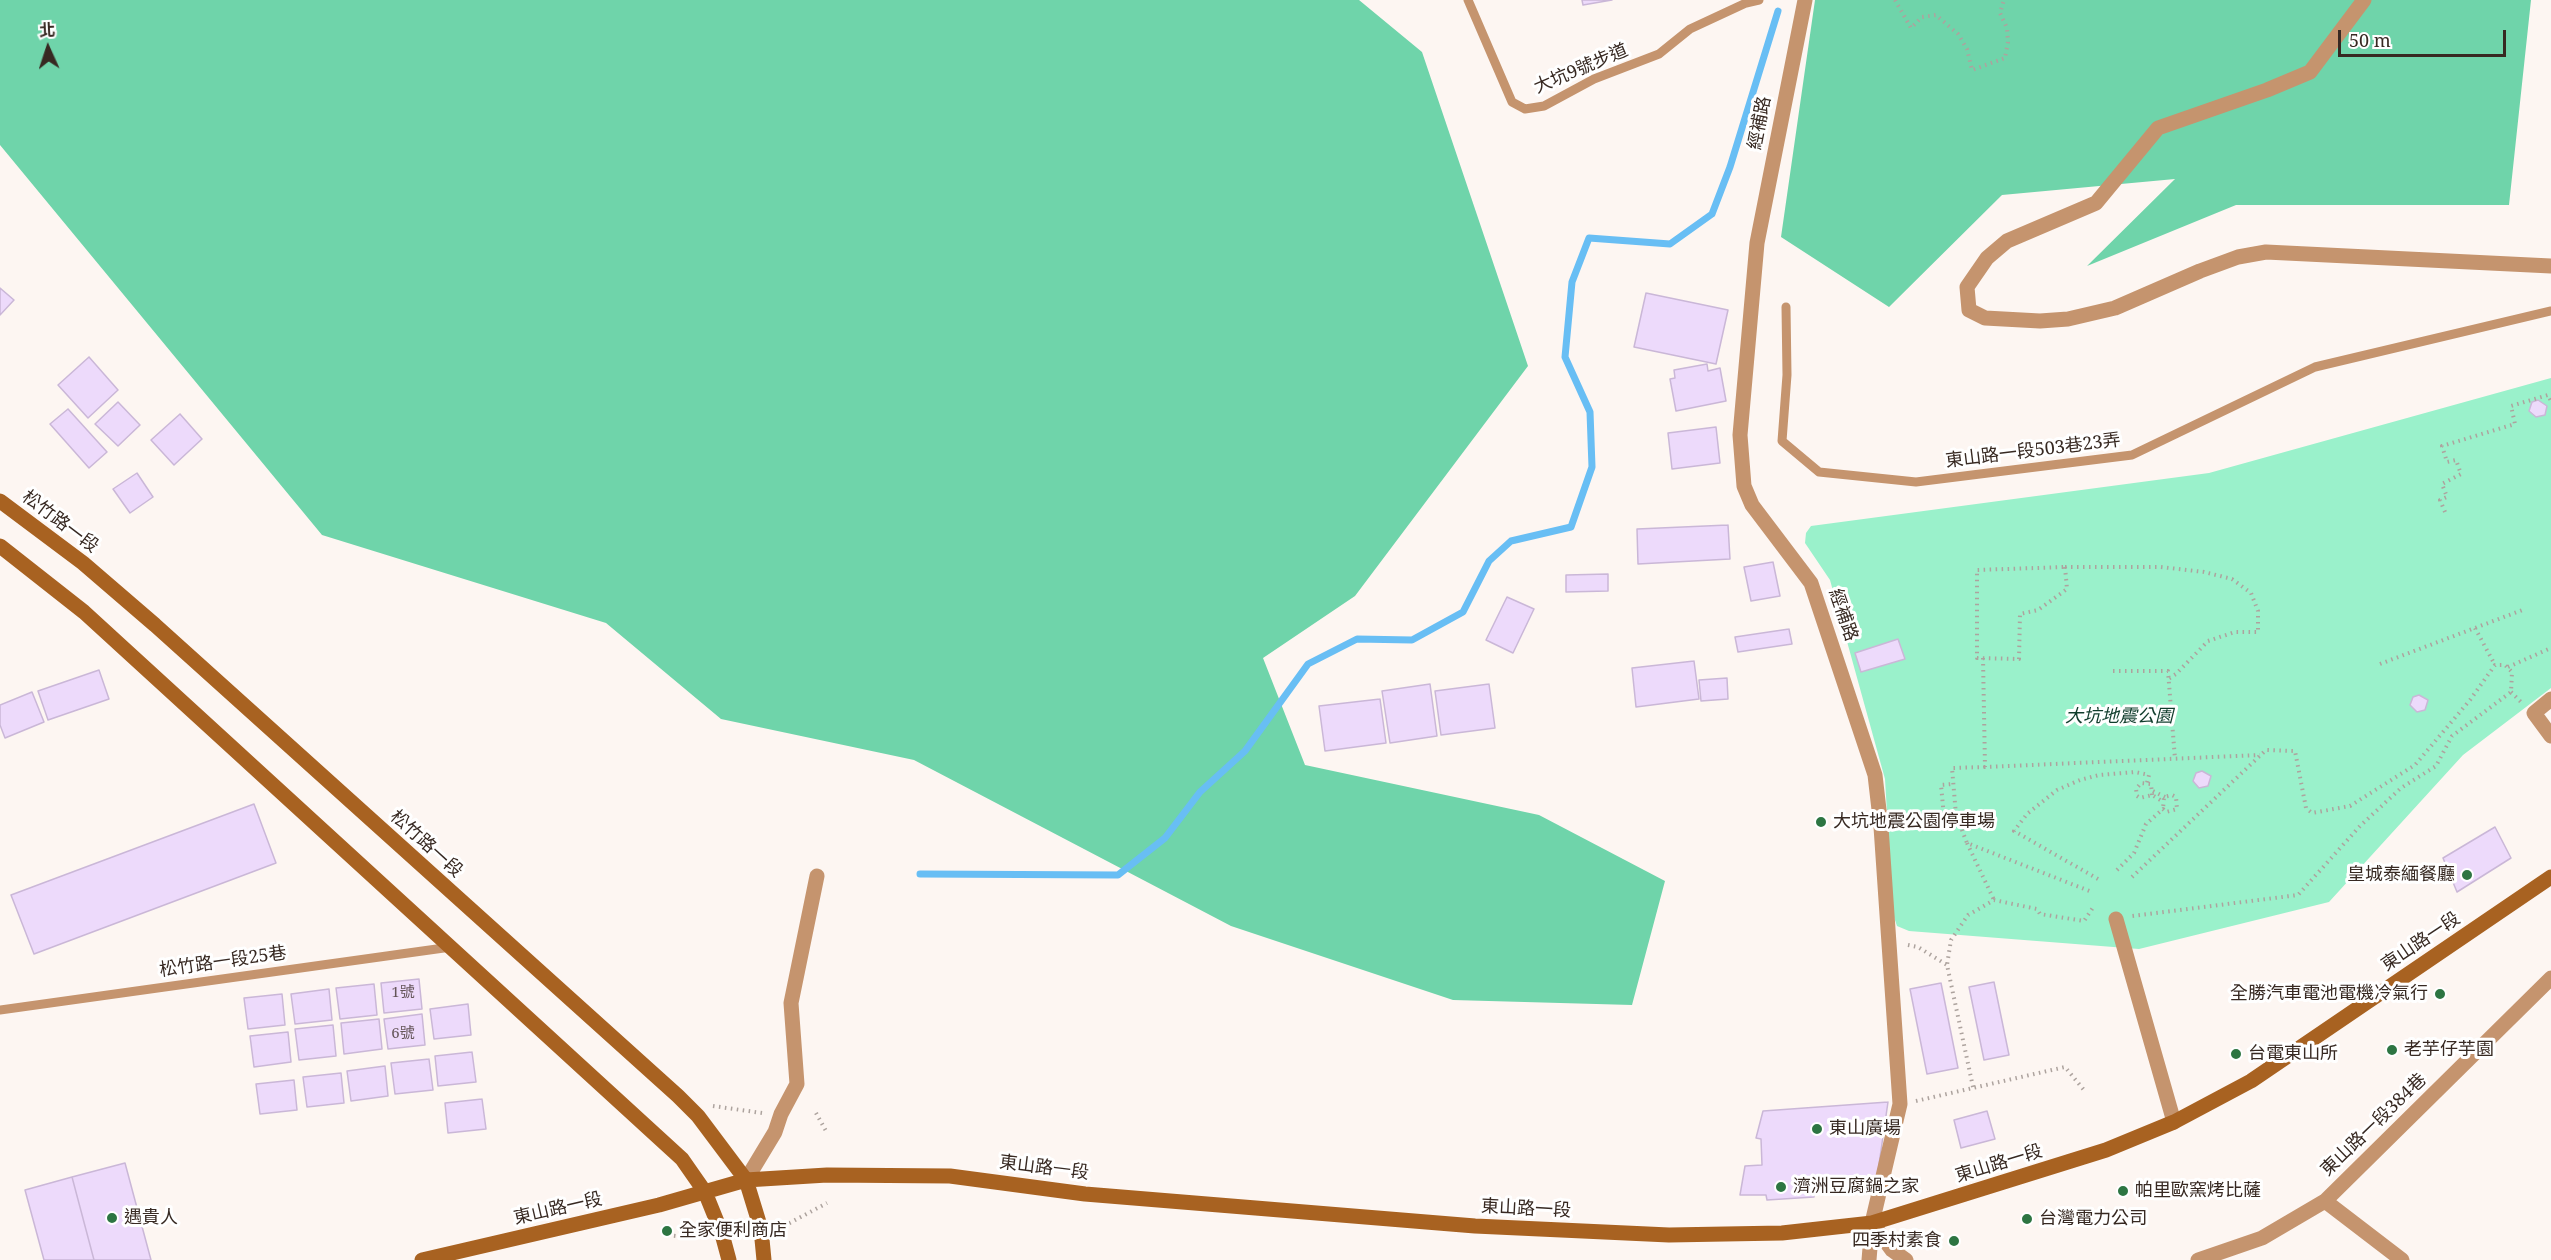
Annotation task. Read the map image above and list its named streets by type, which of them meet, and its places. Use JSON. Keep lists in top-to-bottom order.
{
  "streets": {
    "main road": ["松竹路一段", "東山路一段"],
    "street": ["經補路", "東山路一段384巷"],
    "lane": ["大坑9號步道", "東山路一段503巷23弄", "松竹路一段25巷"]
  },
  "crossings": [
    ["經補路", "東山路一段"],
    ["松竹路一段", "東山路一段"]
  ],
  "parks": ["大坑地震公園"],
  "places": [
    "大坑地震公園停車場",
    "皇城泰緬餐廳",
    "全勝汽車電池電機冷氣行",
    "老芋仔芋園",
    "台電東山所",
    "東山廣場",
    "濟洲豆腐鍋之家",
    "帕里歐窯烤比薩",
    "遇貴人",
    "台灣電力公司",
    "全家便利商店",
    "四季村素食"
  ],
  "house_numbers": ["1號", "6號"],
  "scale_bar": "50 m",
  "north": "top"
}
